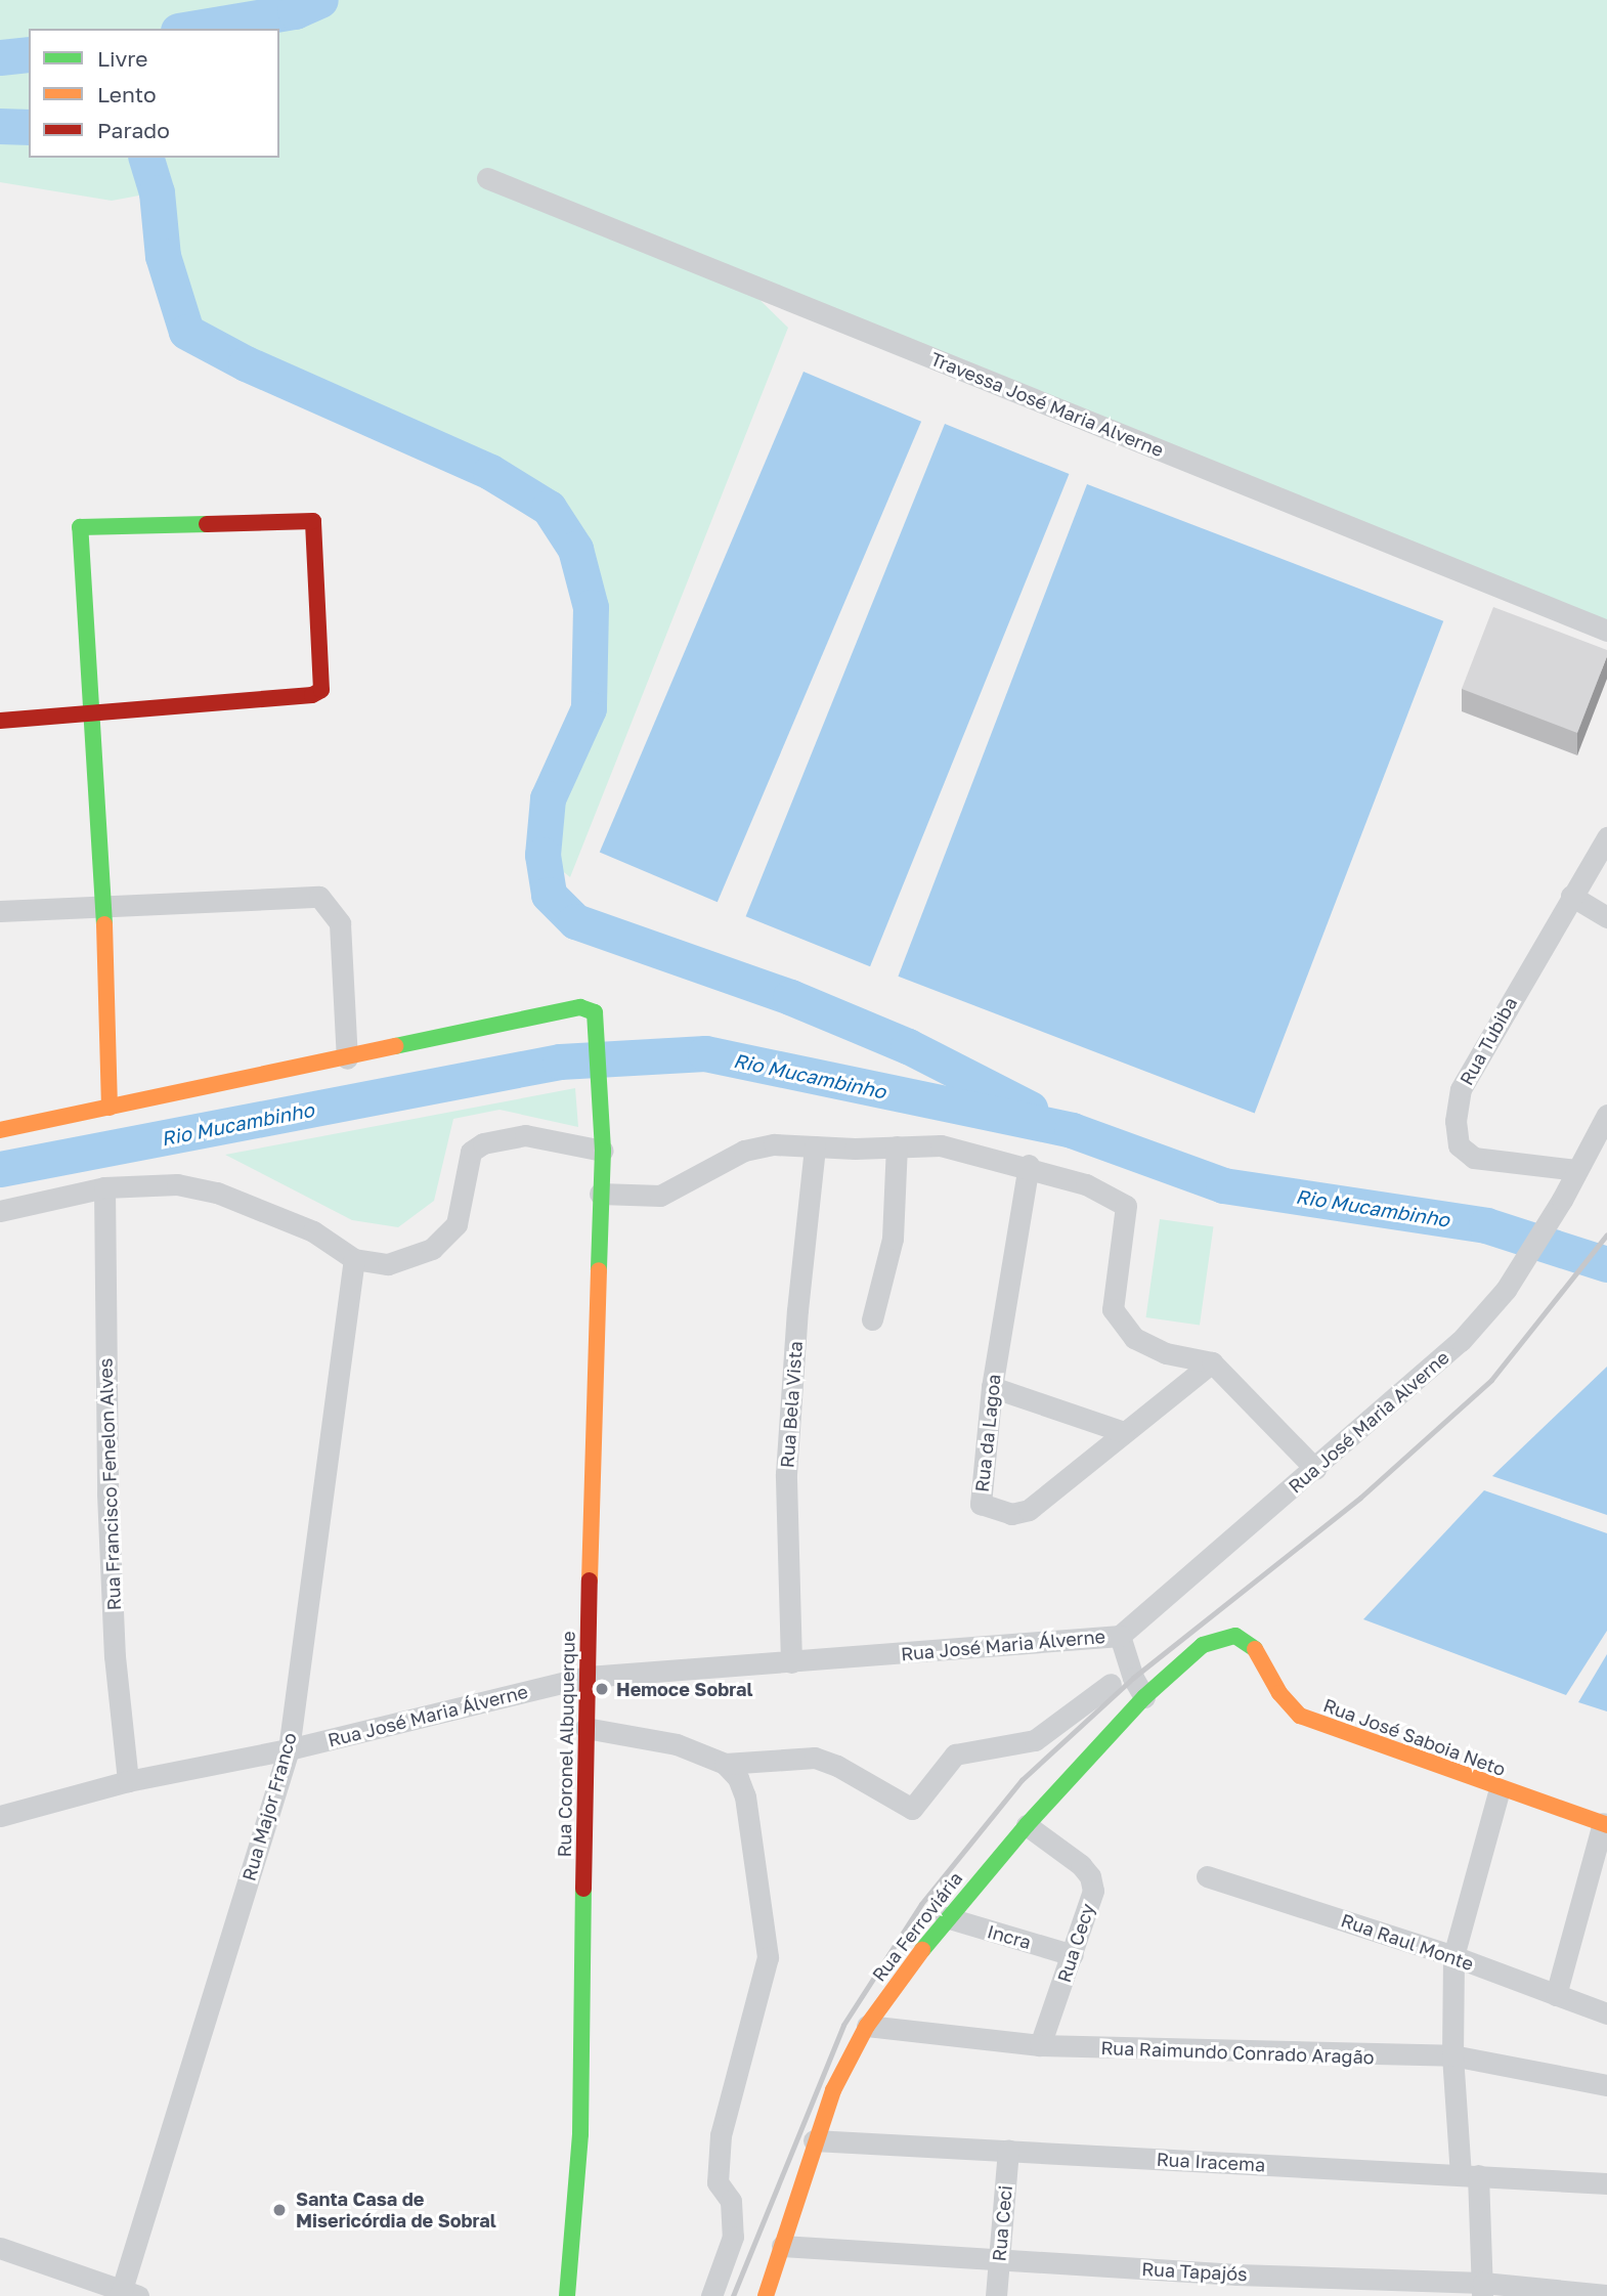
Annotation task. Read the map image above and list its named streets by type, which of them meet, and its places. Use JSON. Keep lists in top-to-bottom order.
{
  "streets": {
    "street": [
      "Travessa José Maria Alverne",
      "Rua Tubiba",
      "Rua Bela Vista",
      "Rua José Maria Alverne",
      "Rua da Lagoa",
      "Rua Francisco Fenelon Alves",
      "Rua José Maria Álverne",
      "Rua José Saboia Neto",
      "Rua Coronel Albuquerque",
      "Rua Major Franco",
      "Rua Ferroviária",
      "Incra",
      "Rua Raul Monte",
      "Rua Cecy",
      "Rua Raimundo Conrado Aragão",
      "Rua Iracema",
      "Rua Ceci",
      "Rua Tapajós"
    ]
  },
  "crossings": [
    ["Rua Tubiba", "Rua José Maria Alverne"],
    ["Rua Bela Vista", "Rua José Maria Álverne"],
    ["Rua José Maria Alverne", "Rua José Maria Álverne"],
    ["Rua Francisco Fenelon Alves", "Rua José Maria Álverne"],
    ["Rua José Maria Álverne", "Rua Coronel Albuquerque"],
    ["Rua José Maria Álverne", "Rua Major Franco"],
    ["Rua José Saboia Neto", "Rua Ferroviária"],
    ["Rua Ferroviária", "Incra"],
    ["Rua Ferroviária", "Rua Cecy"],
    ["Rua Ferroviária", "Rua Raimundo Conrado Aragão"],
    ["Rua Ferroviária", "Rua Iracema"],
    ["Rua Ferroviária", "Rua Tapajós"],
    ["Incra", "Rua Cecy"],
    ["Rua Cecy", "Rua Raimundo Conrado Aragão"],
    ["Rua Iracema", "Rua Ceci"],
    ["Rua Ceci", "Rua Tapajós"]
  ],
  "water": ["Rio Mucambinho"],
  "places": ["Hemoce Sobral", "Santa Casa de Misericórdia de Sobral"],
  "legend": ["Livre", "Lento", "Parado"]
}
